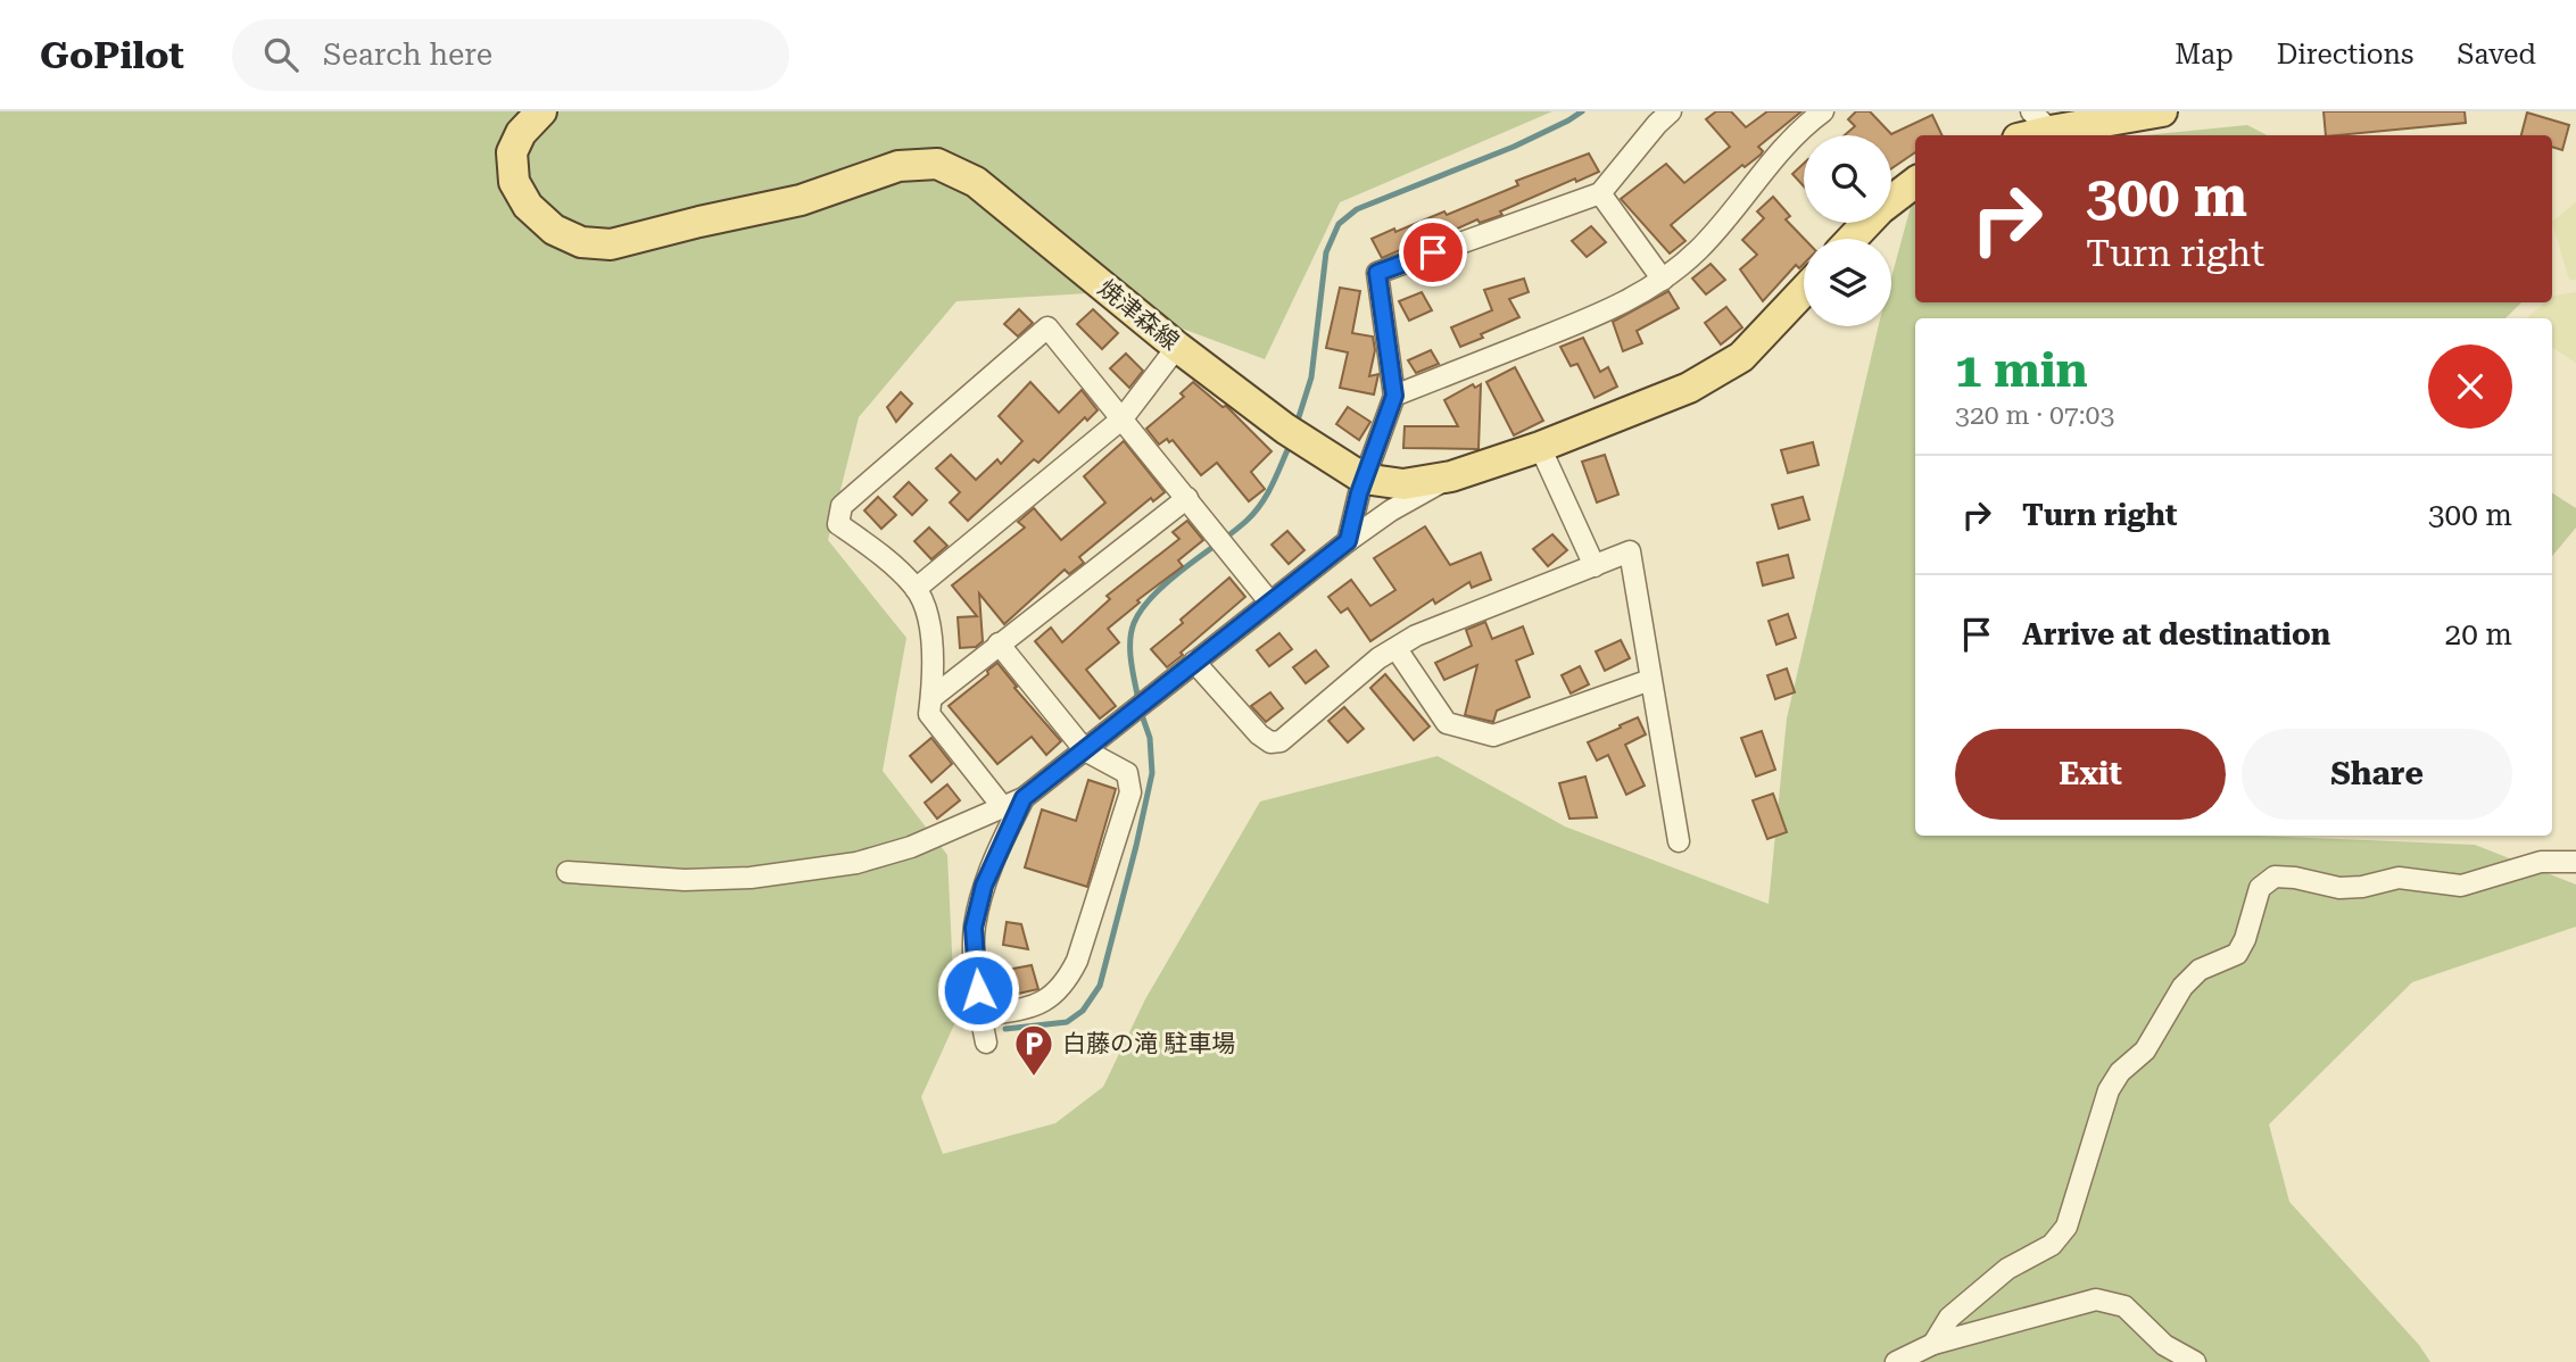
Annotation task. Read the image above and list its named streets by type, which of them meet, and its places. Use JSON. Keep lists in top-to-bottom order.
{
  "streets": {
    "main road": ["焼津森線"]
  },
  "places": {
    "parking": ["白藤の滝 駐車場"]
  },
  "page": {
    "header": "GoPilot",
    "search": "Search here",
    "nav": ["Map", "Directions", "Saved"],
    "turn": ["300 m", "Turn right"],
    "heading": ["1 min", "320 m · 07:03"],
    "list": [
      {
        "name": "Turn right",
        "value": "300 m"
      },
      {
        "name": "Arrive at destination",
        "value": "20 m"
      }
    ],
    "buttons": ["Exit", "Share"]
  }
}
